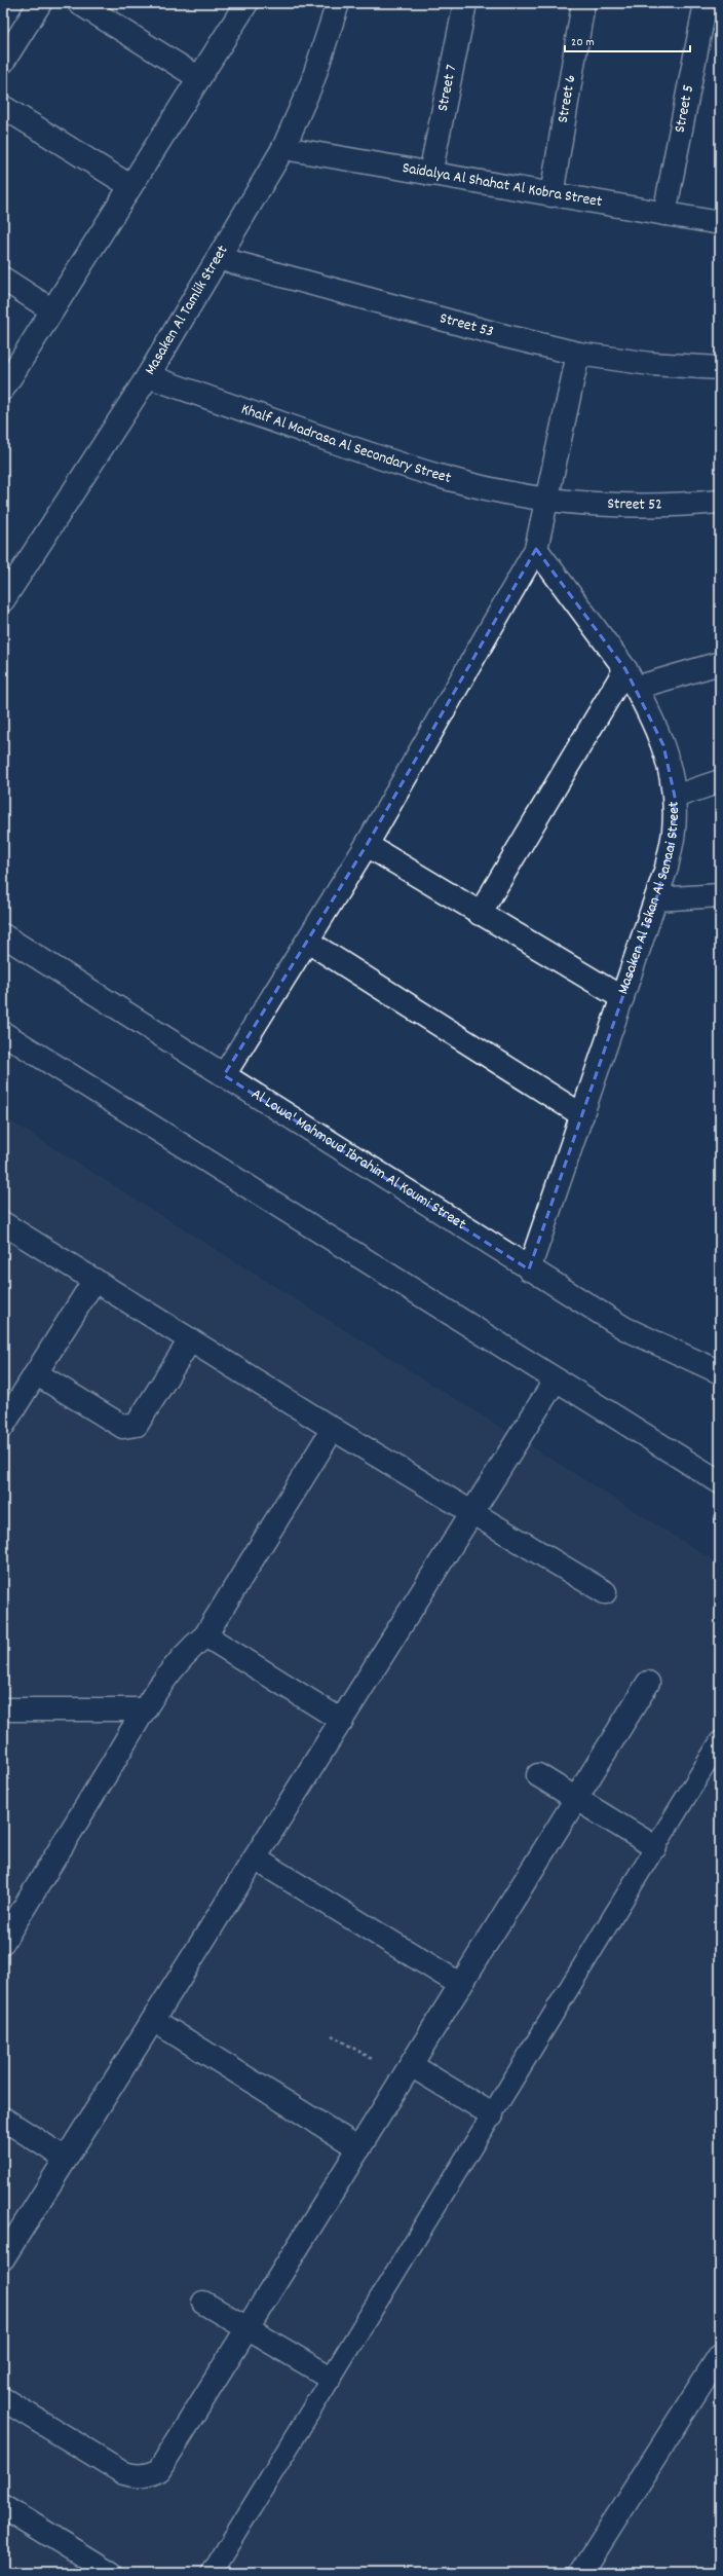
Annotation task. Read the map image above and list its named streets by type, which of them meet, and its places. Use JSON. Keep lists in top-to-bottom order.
{
  "streets": {
    "street": [
      "Street 7",
      "Street 6",
      "Street 5",
      "Saidalya Al Shahat Al Kobra Street",
      "Masaken Al Tamlik Street",
      "Street 53",
      "Khalf Al Madrasa Al Secondary Street",
      "Street 52",
      "Masaken Al Iskan Al Sanaai Street",
      "Al Lowa' Mahmoud Ibrahim Al Koumi Street"
    ]
  },
  "crossings": [
    ["Street 7", "Saidalya Al Shahat Al Kobra Street"],
    ["Street 6", "Saidalya Al Shahat Al Kobra Street"],
    ["Street 5", "Saidalya Al Shahat Al Kobra Street"],
    ["Saidalya Al Shahat Al Kobra Street", "Masaken Al Tamlik Street"],
    ["Masaken Al Tamlik Street", "Street 53"],
    ["Masaken Al Tamlik Street", "Khalf Al Madrasa Al Secondary Street"],
    ["Khalf Al Madrasa Al Secondary Street", "Street 52"],
    ["Masaken Al Iskan Al Sanaai Street", "Al Lowa' Mahmoud Ibrahim Al Koumi Street"]
  ],
  "scale_bar": "20 m"
}
